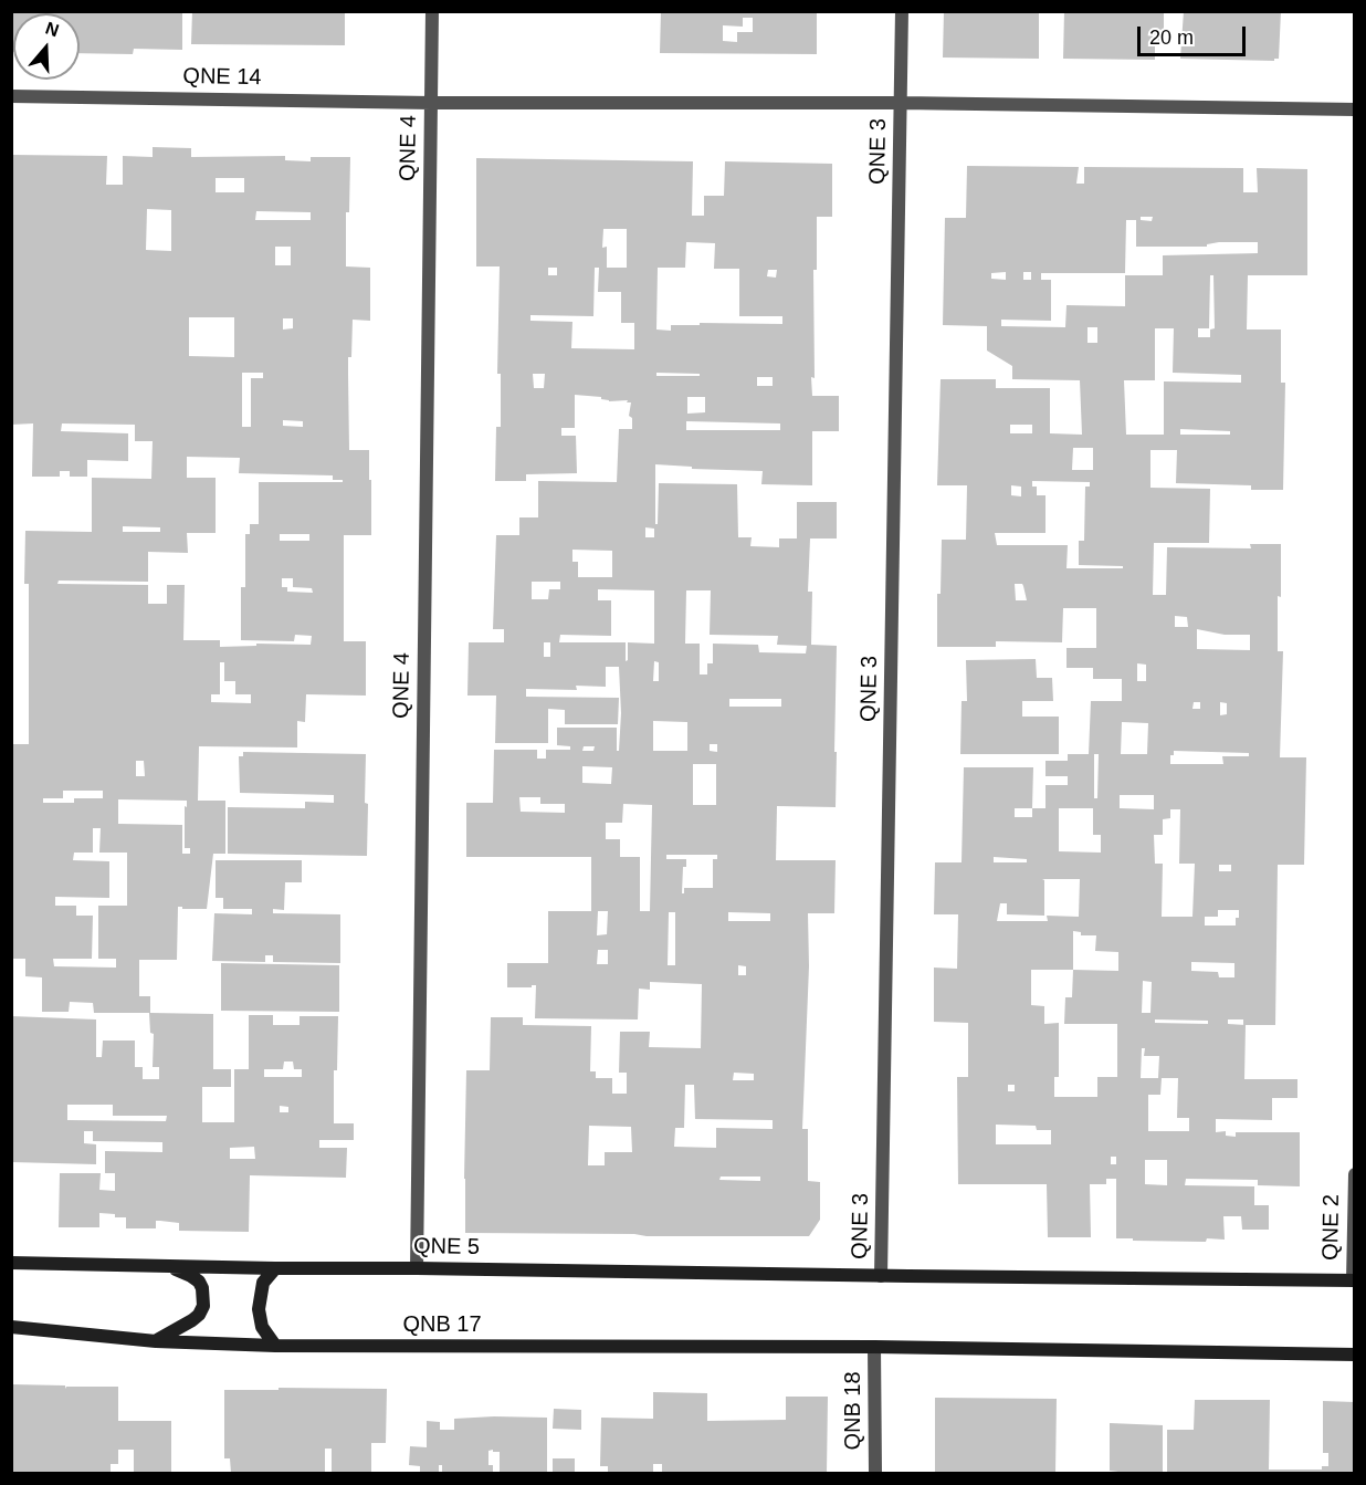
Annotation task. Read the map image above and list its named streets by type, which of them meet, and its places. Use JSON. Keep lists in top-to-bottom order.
{
  "streets": {
    "main road": ["QNE 5", "QNB 17"],
    "street": [
      "QNE 14",
      "QNE 4",
      "QNE 3",
      "QNE 2",
      "QNB 18"
    ]
  },
  "crossings": [
    ["QNE 14", "QNE 4"],
    ["QNE 14", "QNE 3"],
    ["QNE 4", "QNE 5"],
    ["QNE 3", "QNE 5"],
    ["QNE 2", "QNE 5"],
    ["QNB 17", "QNB 18"]
  ],
  "scale_bar": "20 m",
  "north": "top"
}
